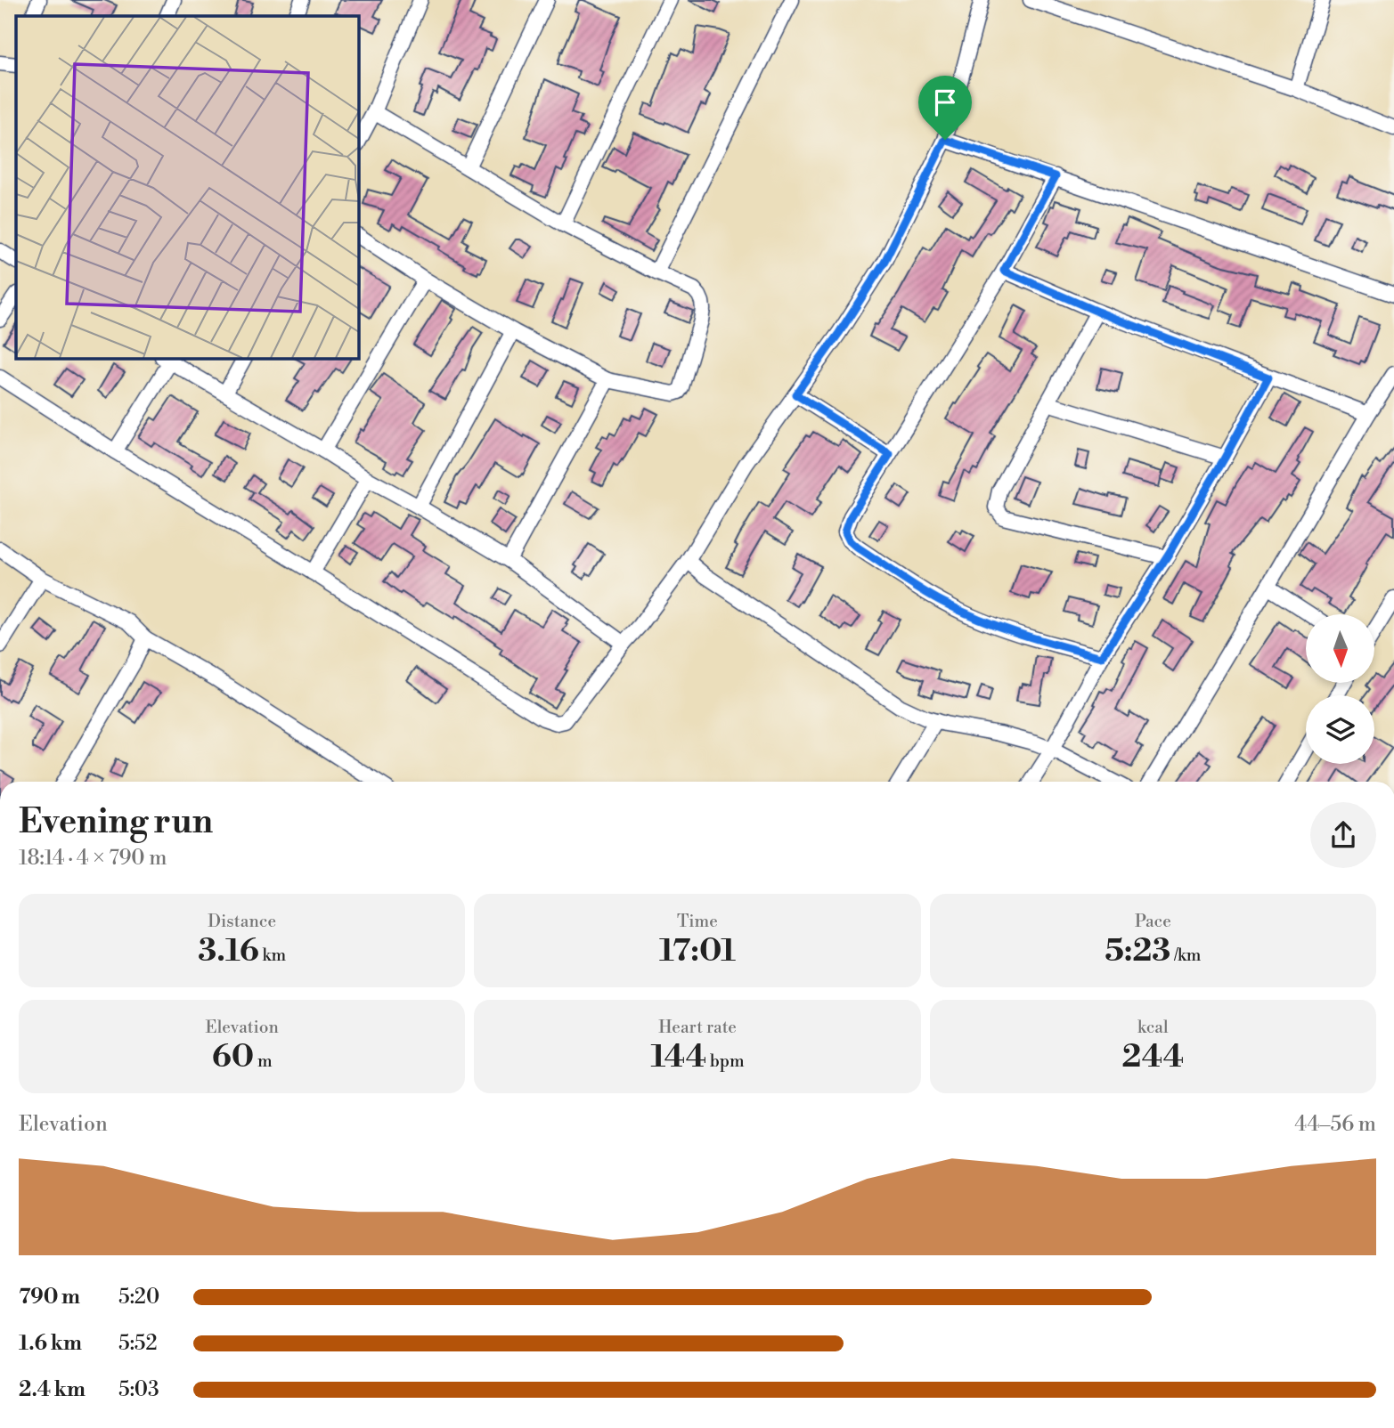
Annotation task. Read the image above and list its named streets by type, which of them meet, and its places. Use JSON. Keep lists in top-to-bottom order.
{
  "north": "bottom",
  "page": {
    "heading": ["Evening run", "18:14 · 4 × 790 m"],
    "stats": [
      ["Distance", "3.16 km"],
      ["Time", "17:01"],
      ["Pace", "5:23 /km"],
      ["Elevation", "60 m"],
      ["Heart rate", "144 bpm"],
      ["kcal", "244"]
    ],
    "chart": ["Elevation", "44–56 m"],
    "list": [
      {
        "name": "790 m",
        "note": "5:20"
      },
      {
        "name": "1.6 km",
        "note": "5:52"
      },
      {
        "name": "2.4 km",
        "note": "5:03"
      }
    ]
  }
}
